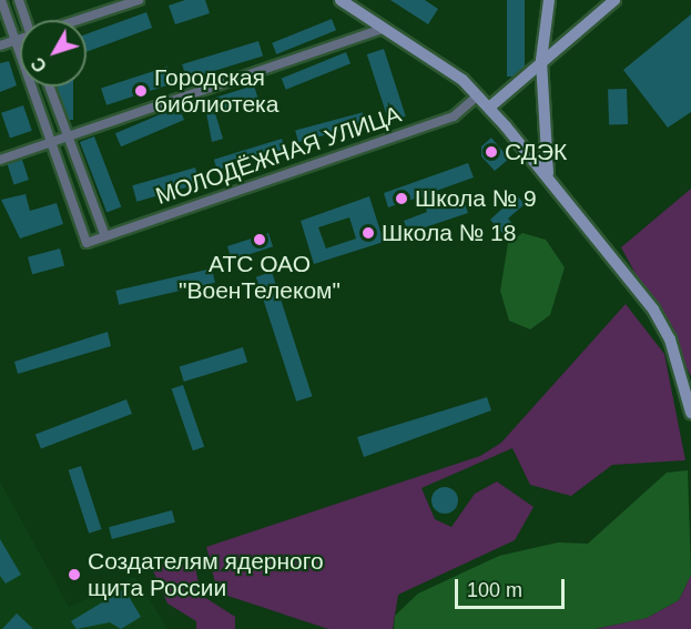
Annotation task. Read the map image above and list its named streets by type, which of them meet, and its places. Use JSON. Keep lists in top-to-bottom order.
{
  "streets": {
    "street": ["МОЛОДЁЖНАЯ УЛИЦА"]
  },
  "places": [
    "Городская библиотека",
    "СДЭК",
    "Школа № 9",
    "Школа № 18",
    "АТС ОАО \"ВоенТелеком\"",
    "Создателям ядерного щита России"
  ],
  "scale_bar": "100 m",
  "north": "bottom left"
}
